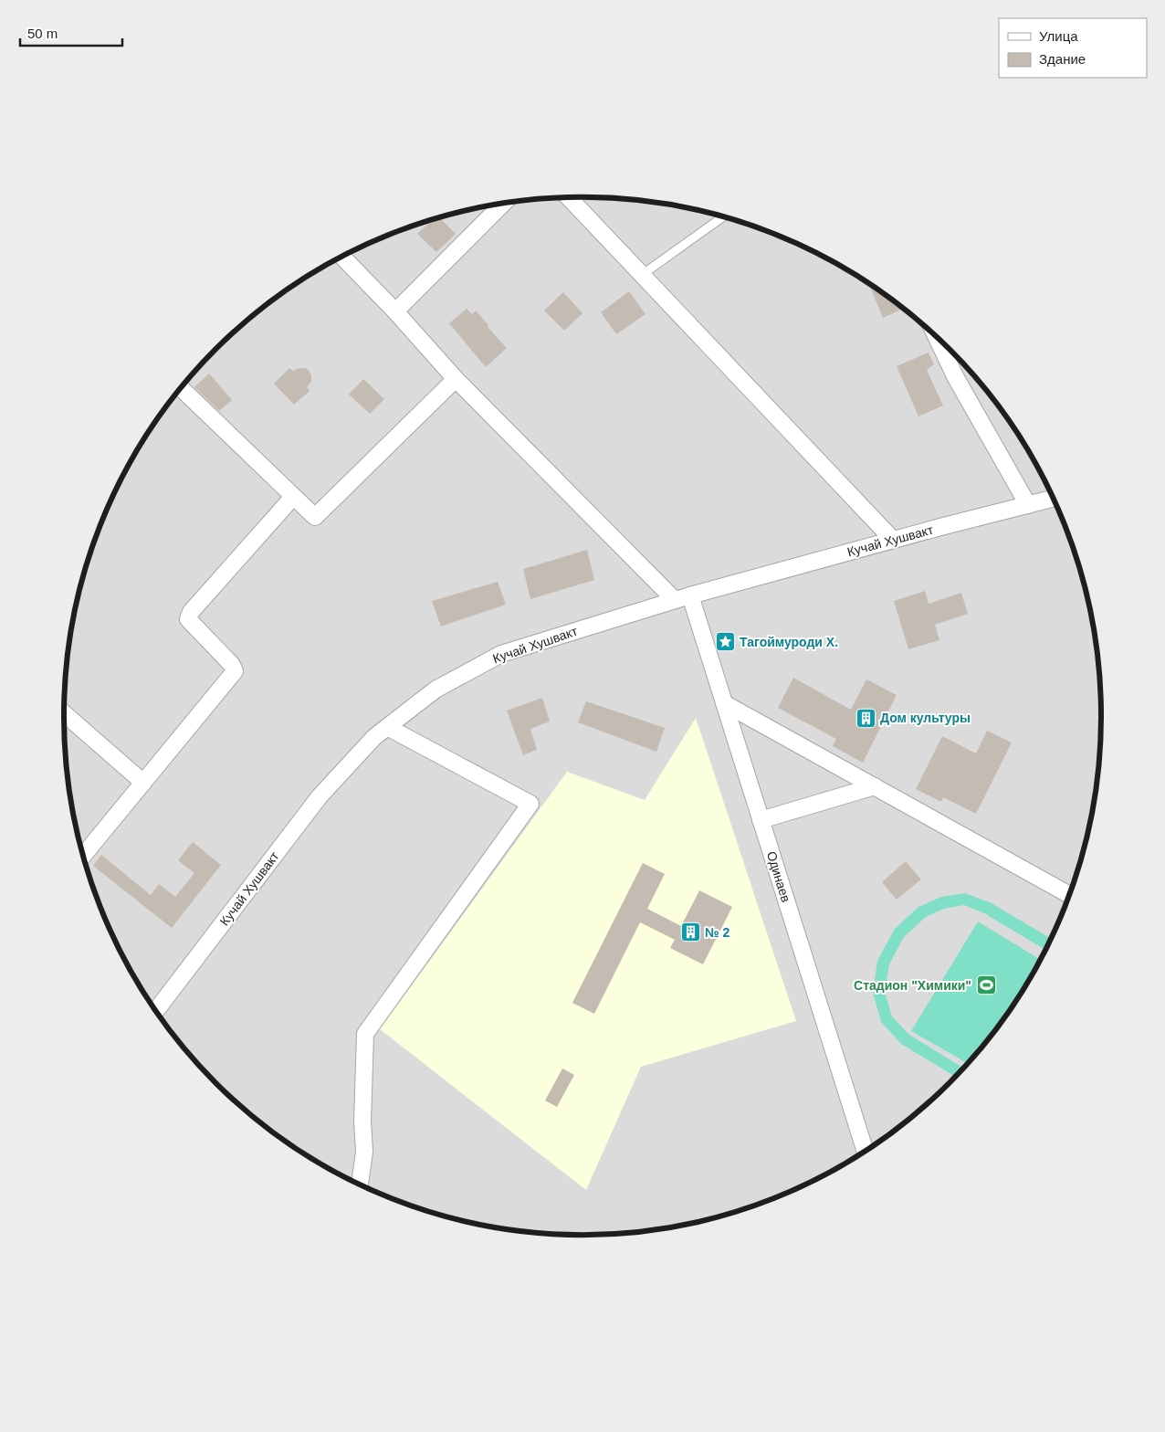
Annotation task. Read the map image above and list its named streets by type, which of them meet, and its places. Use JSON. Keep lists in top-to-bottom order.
{
  "streets": {
    "street": ["Кучай Хушвакт", "Одинаев"]
  },
  "crossings": [
    ["Кучай Хушвакт", "Одинаев"]
  ],
  "places": {
    "place": ["Тагоймуроди Х."],
    "building": ["Дом культуры", "№ 2"],
    "sports": ["Стадион \"Химики\""]
  },
  "legend": ["Улица", "Здание"],
  "scale_bar": "50 m"
}
